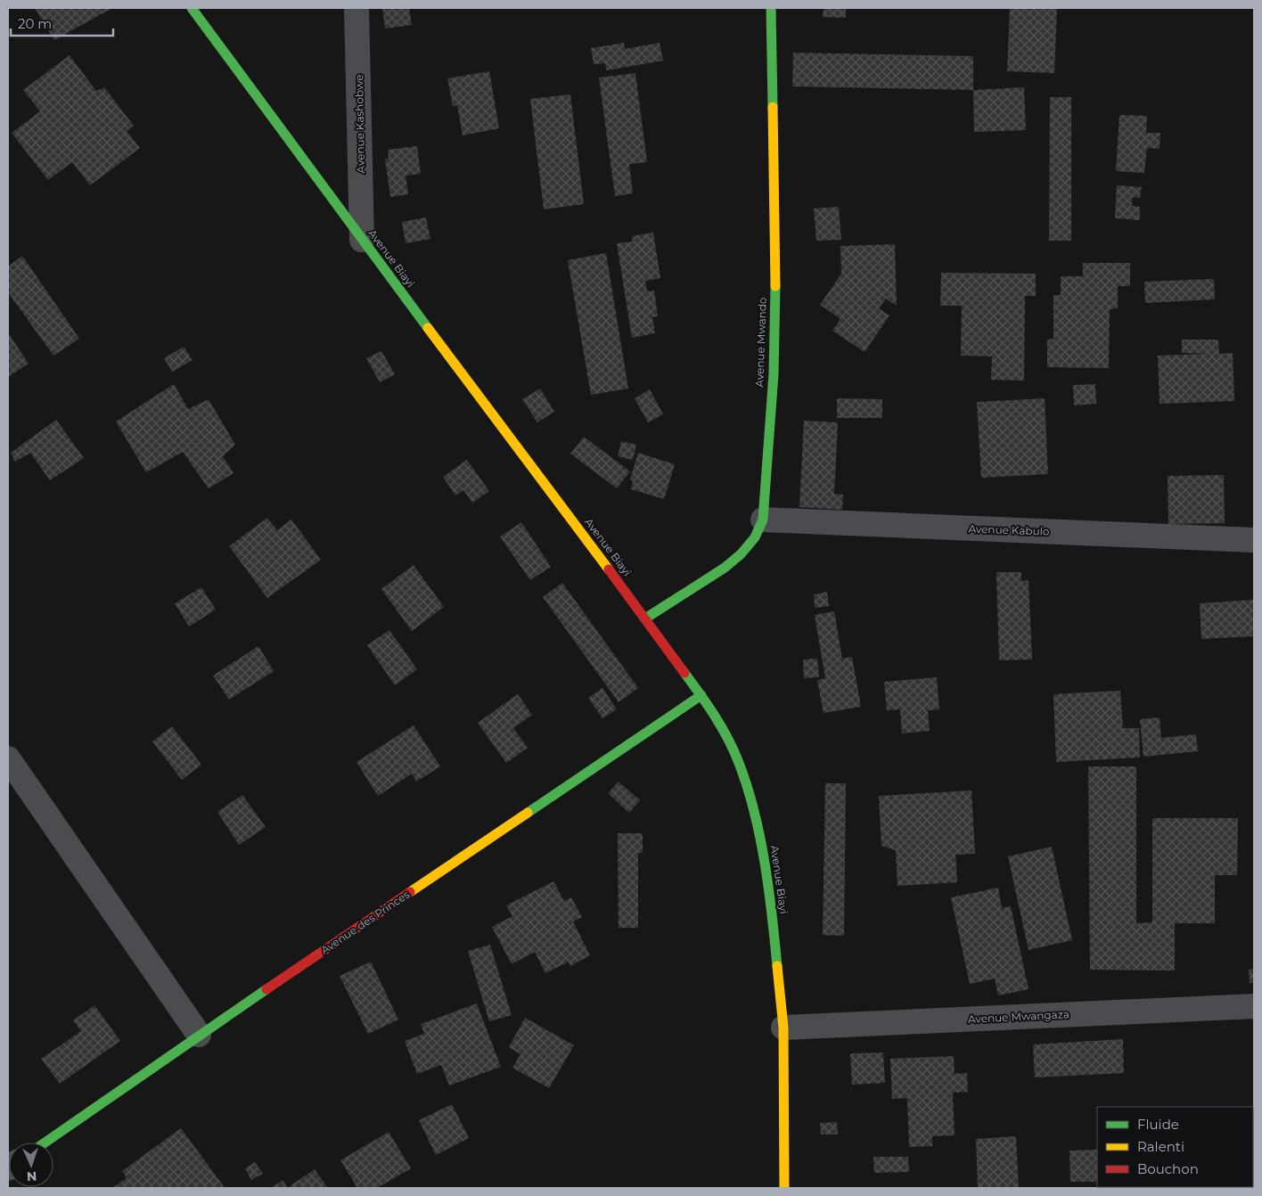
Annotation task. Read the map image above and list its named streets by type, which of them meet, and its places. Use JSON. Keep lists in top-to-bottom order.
{
  "streets": {
    "street": [
      "Avenue Kashobwe",
      "Avenue Biayi",
      "Avenue Mwando",
      "Avenue Kabulo",
      "Avenue des Princes",
      "Avenue Mwangaza"
    ]
  },
  "crossings": [
    ["Avenue Kashobwe", "Avenue Biayi"],
    ["Avenue Biayi", "Avenue Mwando"],
    ["Avenue Biayi", "Avenue des Princes"],
    ["Avenue Biayi", "Avenue Mwangaza"],
    ["Avenue Mwando", "Avenue Kabulo"]
  ],
  "legend": ["Fluide", "Ralenti", "Bouchon"],
  "scale_bar": "20 m",
  "north": "bottom"
}
